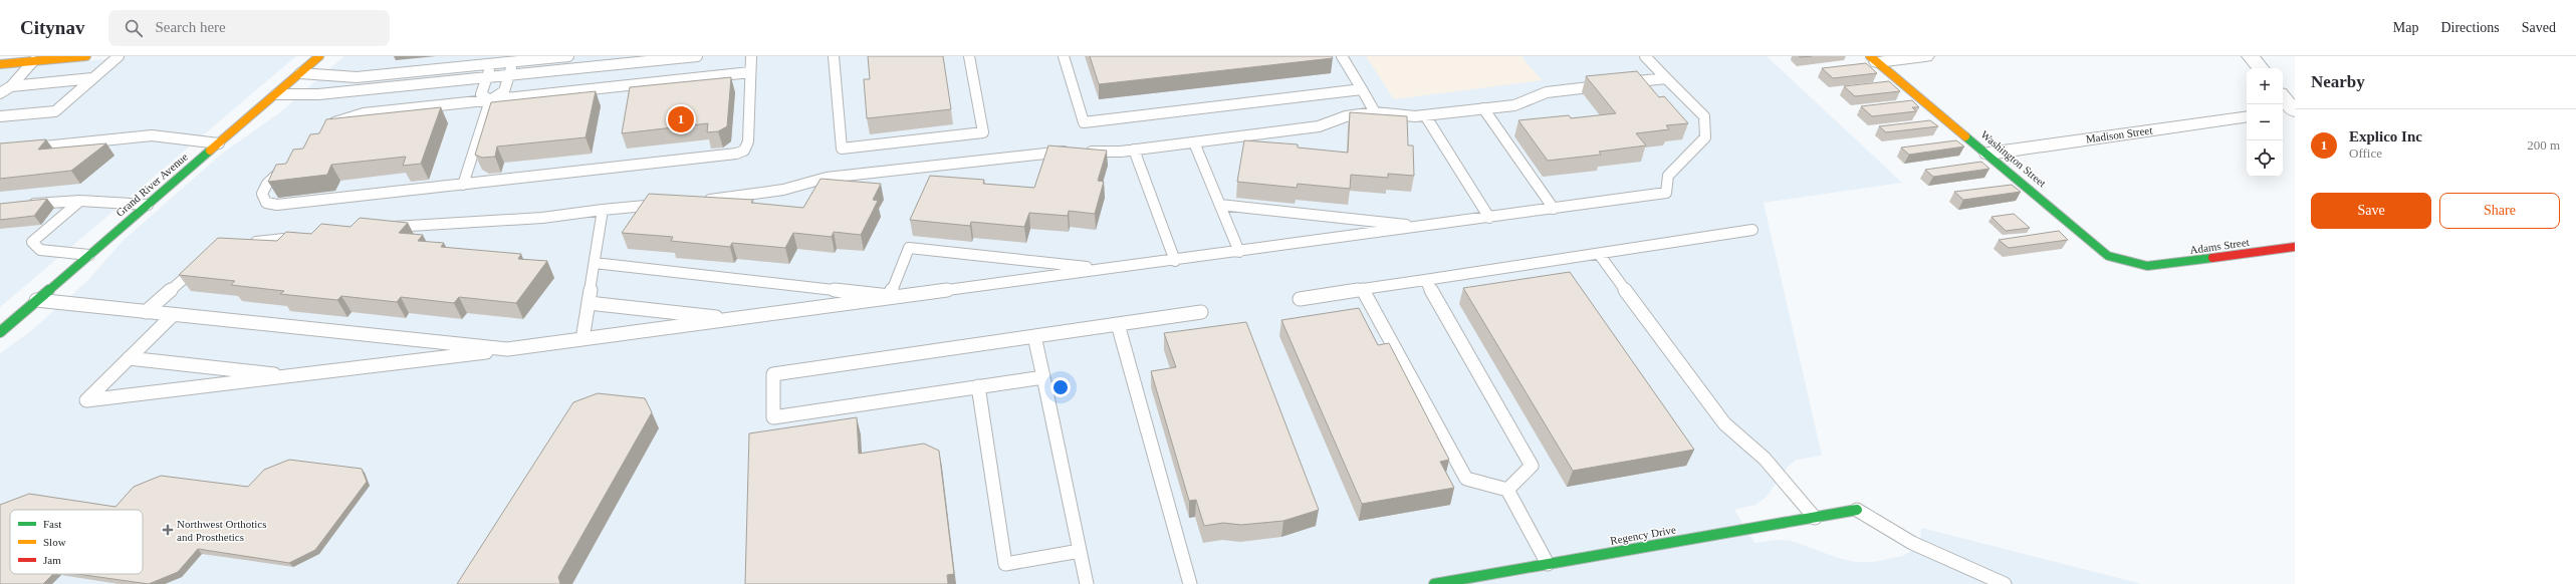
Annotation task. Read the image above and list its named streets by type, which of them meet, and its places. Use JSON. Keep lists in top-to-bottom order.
{
  "streets": {
    "street": [
      "Madison Street",
      "Washington Street",
      "Grand River Avenue",
      "Adams Street",
      "Regency Drive"
    ]
  },
  "crossings": [
    ["Madison Street", "Washington Street"],
    ["Washington Street", "Adams Street"]
  ],
  "places": {
    "health": ["Northwest Orthotics and Prosthetics"]
  },
  "legend": ["Fast", "Slow", "Jam"],
  "page": {
    "header": "Citynav",
    "search": "Search here",
    "nav": ["Map", "Directions", "Saved"],
    "heading": "Nearby",
    "map_buttons": ["+", "−"],
    "pins": "1",
    "list": [
      {
        "mark": "1",
        "name": "Explico Inc",
        "note": "Office",
        "value": "200 m"
      }
    ],
    "buttons": ["Save", "Share"]
  }
}
